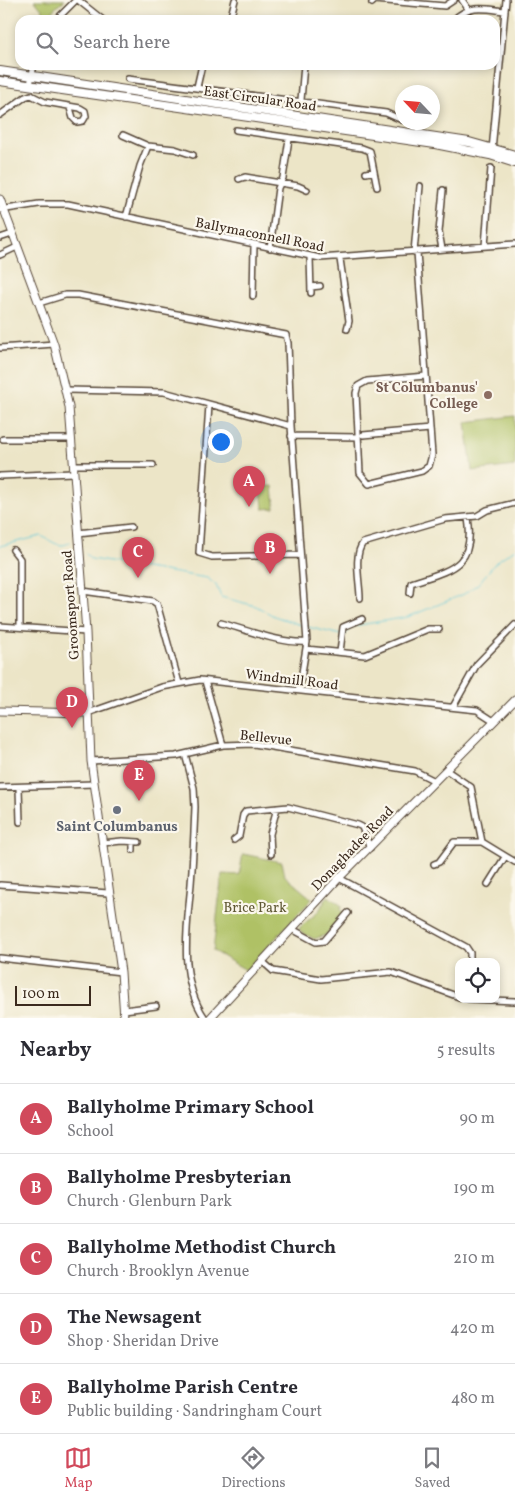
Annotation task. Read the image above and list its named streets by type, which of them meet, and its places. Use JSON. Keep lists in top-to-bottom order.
{
  "streets": {
    "highway": ["East Circular Road"],
    "main road": ["Groomsport Road", "Donaghadee Road"],
    "street": ["Ballymaconnell Road", "Windmill Road", "Bellevue"]
  },
  "crossings": [
    ["Ballymaconnell Road", "Groomsport Road"],
    ["Groomsport Road", "Windmill Road"],
    ["Groomsport Road", "Bellevue"],
    ["Windmill Road", "Donaghadee Road"],
    ["Bellevue", "Donaghadee Road"]
  ],
  "parks": ["Brice Park"],
  "places": ["St Columbanus' College", "Saint Columbanus"],
  "scale_bar": "100 m",
  "north": "top left",
  "page": {
    "search": "Search here",
    "pins": [
      "A",
      "B",
      "C",
      "D",
      "E"
    ],
    "scale": "100 m",
    "heading": ["Nearby", "5 results"],
    "list": [
      {
        "mark": "A",
        "name": "Ballyholme Primary School",
        "note": "School",
        "value": "90 m"
      },
      {
        "mark": "B",
        "name": "Ballyholme Presbyterian",
        "note": "Church · Glenburn Park",
        "value": "190 m"
      },
      {
        "mark": "C",
        "name": "Ballyholme Methodist Church",
        "note": "Church · Brooklyn Avenue",
        "value": "210 m"
      },
      {
        "mark": "D",
        "name": "The Newsagent",
        "note": "Shop · Sheridan Drive",
        "value": "420 m"
      },
      {
        "mark": "E",
        "name": "Ballyholme Parish Centre",
        "note": "Public building · Sandringham Court",
        "value": "480 m"
      }
    ],
    "nav": ["Map", "Directions", "Saved"]
  }
}
